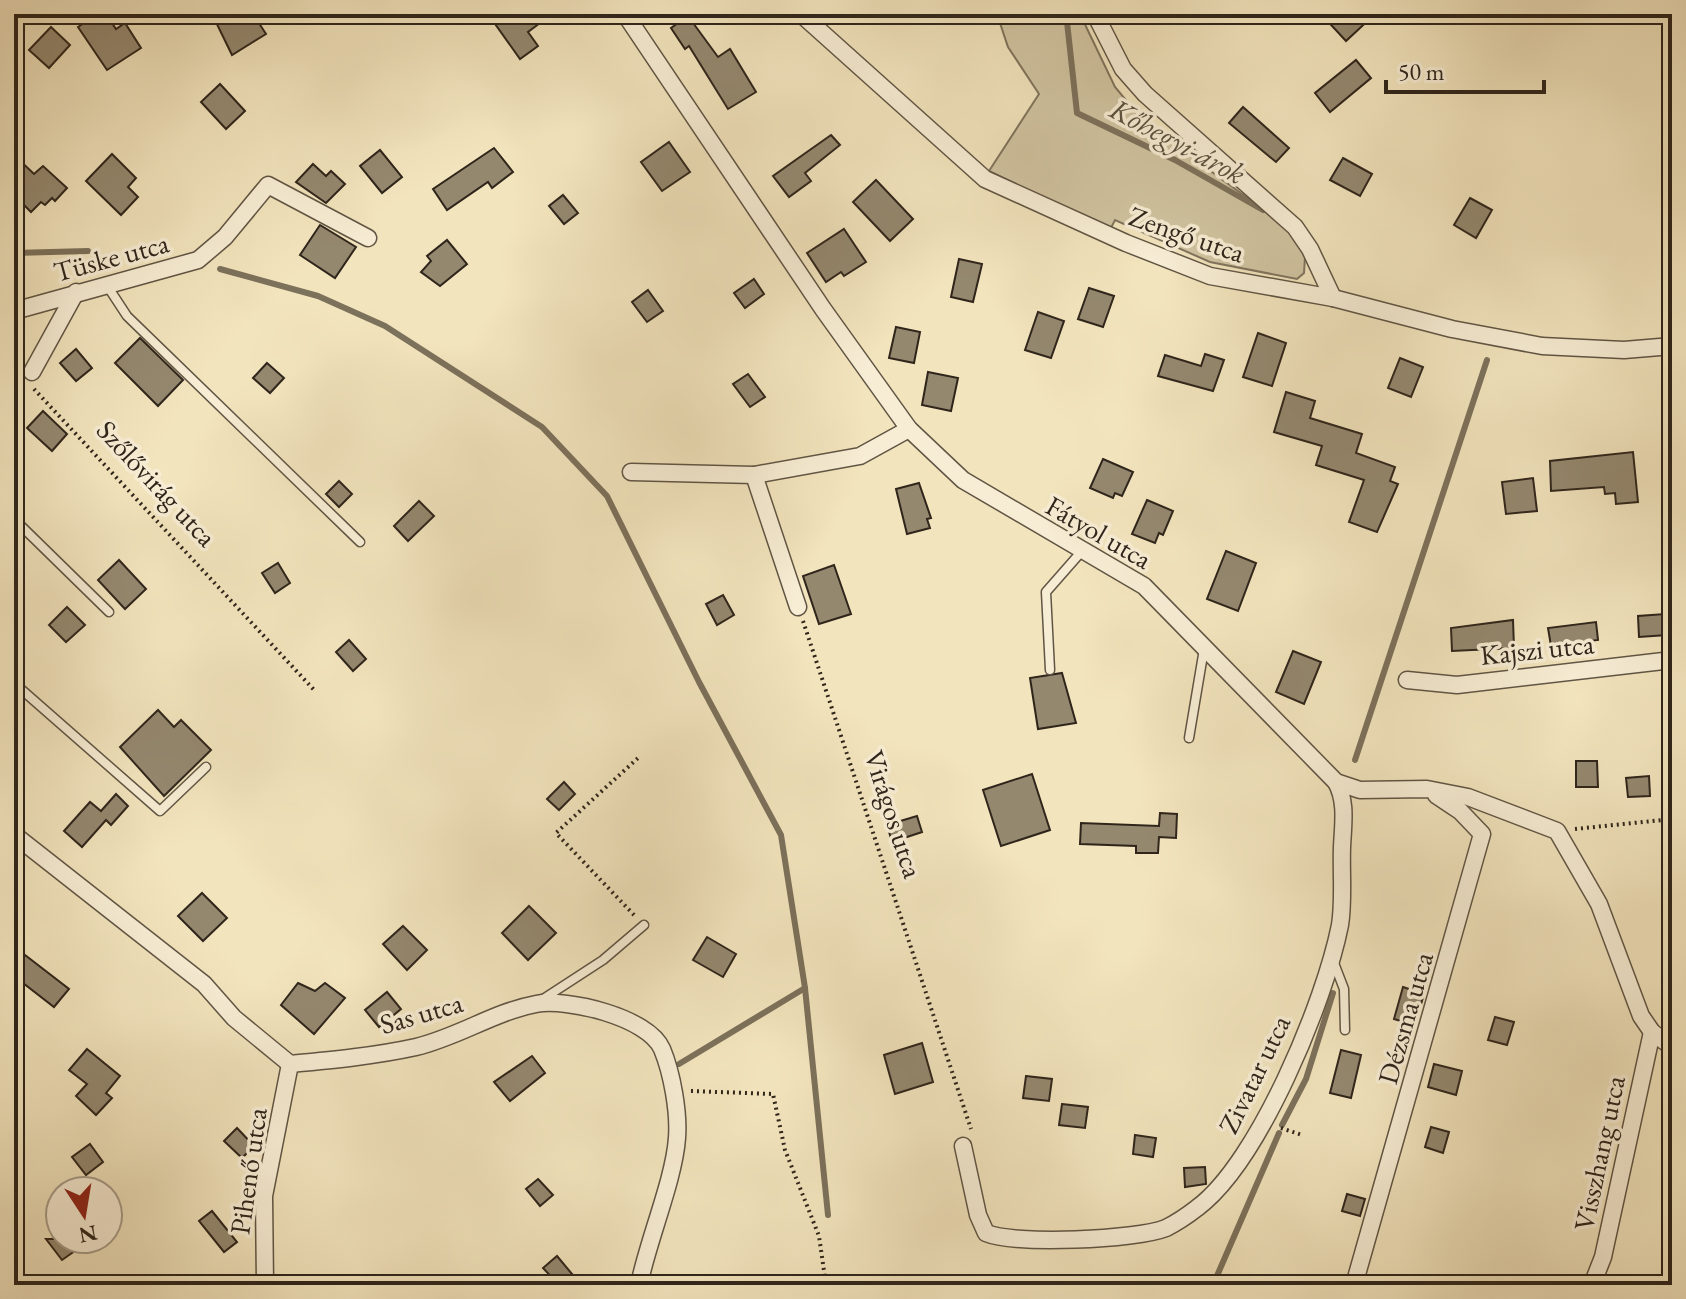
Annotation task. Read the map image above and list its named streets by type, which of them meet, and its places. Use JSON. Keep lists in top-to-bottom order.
{
  "streets": {
    "street": [
      "Zengő utca",
      "Tüske utca",
      "Fátyol utca",
      "Kajszi utca",
      "Sas utca",
      "Dézsma utca",
      "Zivatar utca",
      "Visszhang utca",
      "Pihenő utca"
    ],
    "path": ["Szőlővirág utca", "Virágos utca"]
  },
  "crossings": [
    ["Fátyol utca", "Zivatar utca"],
    ["Virágos utca", "Zivatar utca"],
    ["Sas utca", "Pihenő utca"]
  ],
  "water": ["Kőhegyi-árok"],
  "scale_bar": "50 m",
  "north": "bottom"
}
